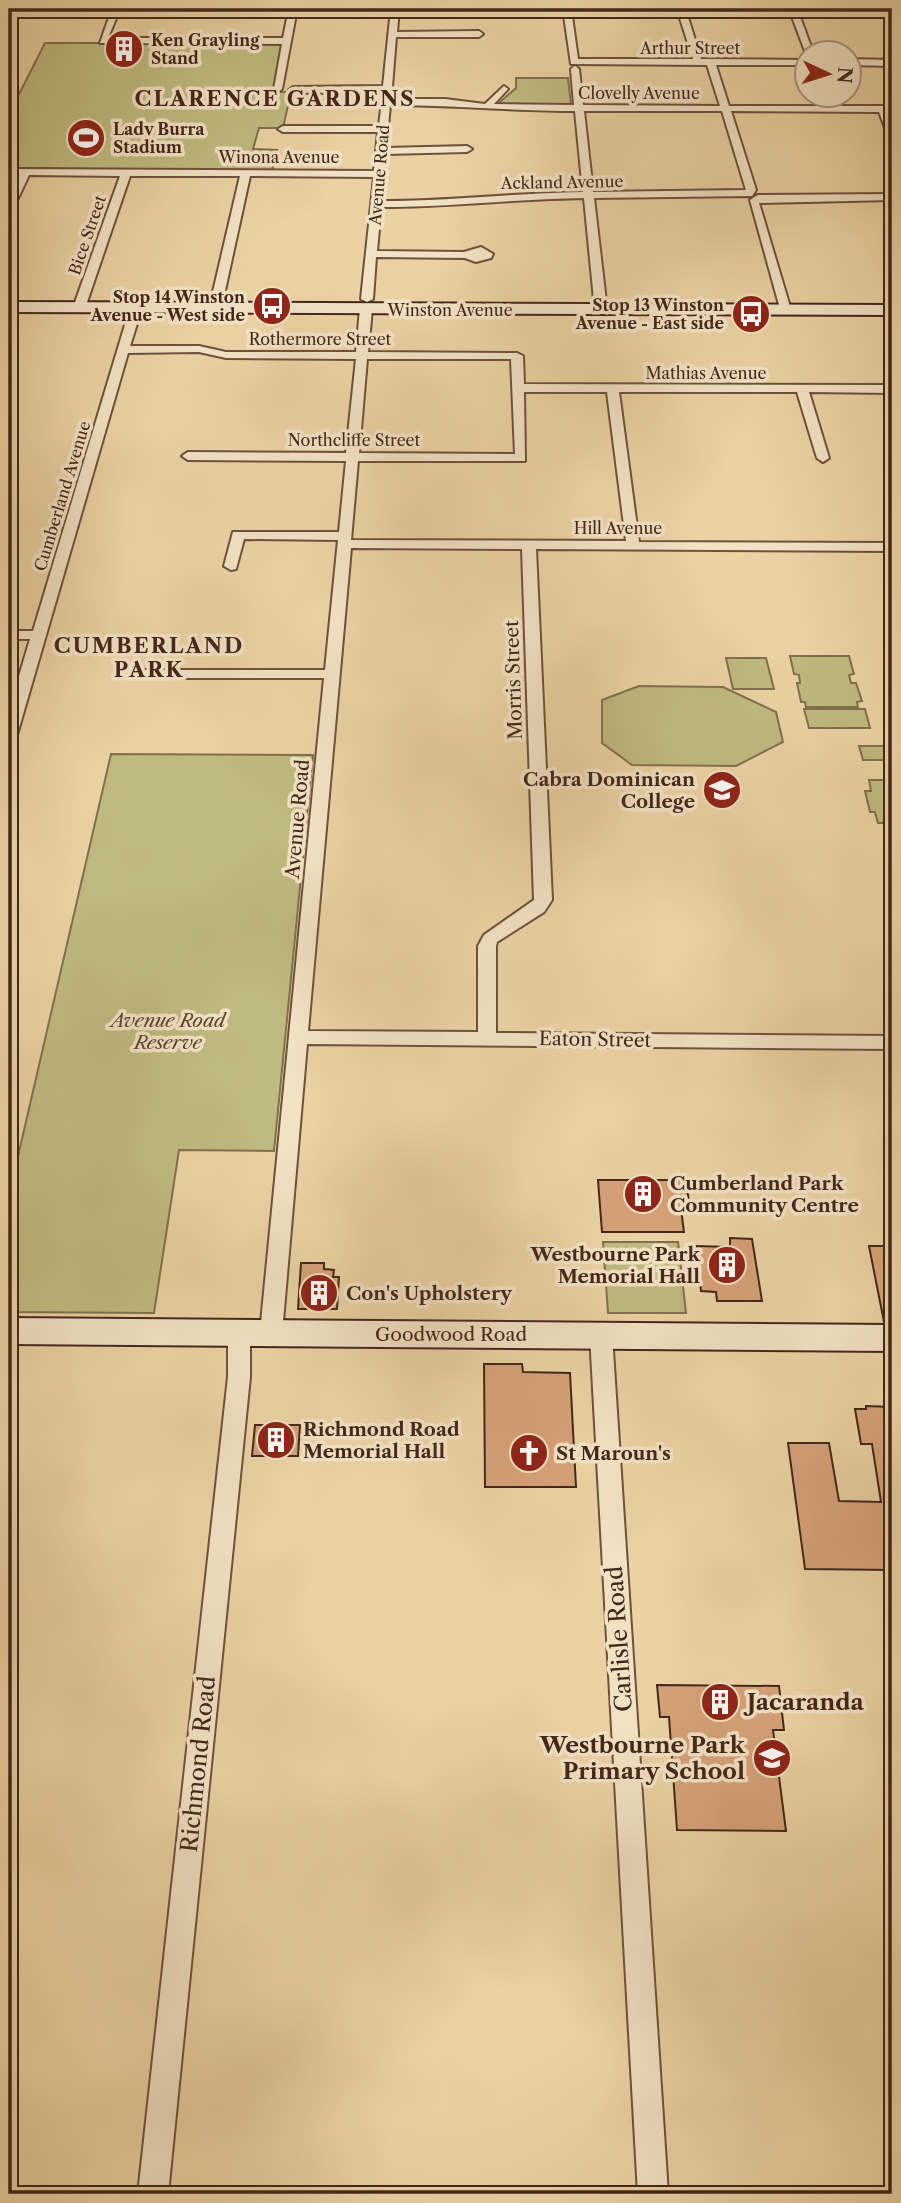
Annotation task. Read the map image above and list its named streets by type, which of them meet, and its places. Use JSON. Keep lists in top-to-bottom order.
{
  "streets": {
    "street": [
      "Arthur Street",
      "Clovelly Avenue",
      "Winona Avenue",
      "Avenue Road",
      "Ackland Avenue",
      "Bice Street",
      "Winston Avenue",
      "Rothermore Street",
      "Mathias Avenue",
      "Northcliffe Street",
      "Cumberland Avenue",
      "Hill Avenue",
      "Morris Street",
      "Eaton Street",
      "Goodwood Road",
      "Carlisle Road",
      "Richmond Road"
    ]
  },
  "crossings": [
    ["Clovelly Avenue", "Avenue Road"],
    ["Winona Avenue", "Avenue Road"],
    ["Winona Avenue", "Bice Street"],
    ["Avenue Road", "Ackland Avenue"],
    ["Avenue Road", "Winston Avenue"],
    ["Avenue Road", "Rothermore Street"],
    ["Avenue Road", "Northcliffe Street"],
    ["Avenue Road", "Hill Avenue"],
    ["Avenue Road", "Eaton Street"],
    ["Avenue Road", "Goodwood Road"],
    ["Bice Street", "Winston Avenue"],
    ["Winston Avenue", "Cumberland Avenue"],
    ["Rothermore Street", "Mathias Avenue"],
    ["Rothermore Street", "Northcliffe Street"],
    ["Rothermore Street", "Cumberland Avenue"],
    ["Mathias Avenue", "Northcliffe Street"],
    ["Hill Avenue", "Morris Street"],
    ["Morris Street", "Eaton Street"],
    ["Goodwood Road", "Carlisle Road"],
    ["Goodwood Road", "Richmond Road"]
  ],
  "districts": ["CLARENCE GARDENS", "CUMBERLAND PARK"],
  "parks": ["Avenue Road Reserve"],
  "places": {
    "building": [
      "Ken Grayling Stand",
      "Cumberland Park Community Centre",
      "Westbourne Park Memorial Hall",
      "Con's Upholstery",
      "Richmond Road Memorial Hall",
      "Jacaranda"
    ],
    "sports": ["Lady Burra Stadium"],
    "bus stop": ["Stop 14 Winston Avenue - West side", "Stop 13 Winston Avenue - East side"],
    "school or university": ["Cabra Dominican College", "Westbourne Park Primary School"],
    "church": ["St Maroun's"]
  },
  "north": "right"
}
